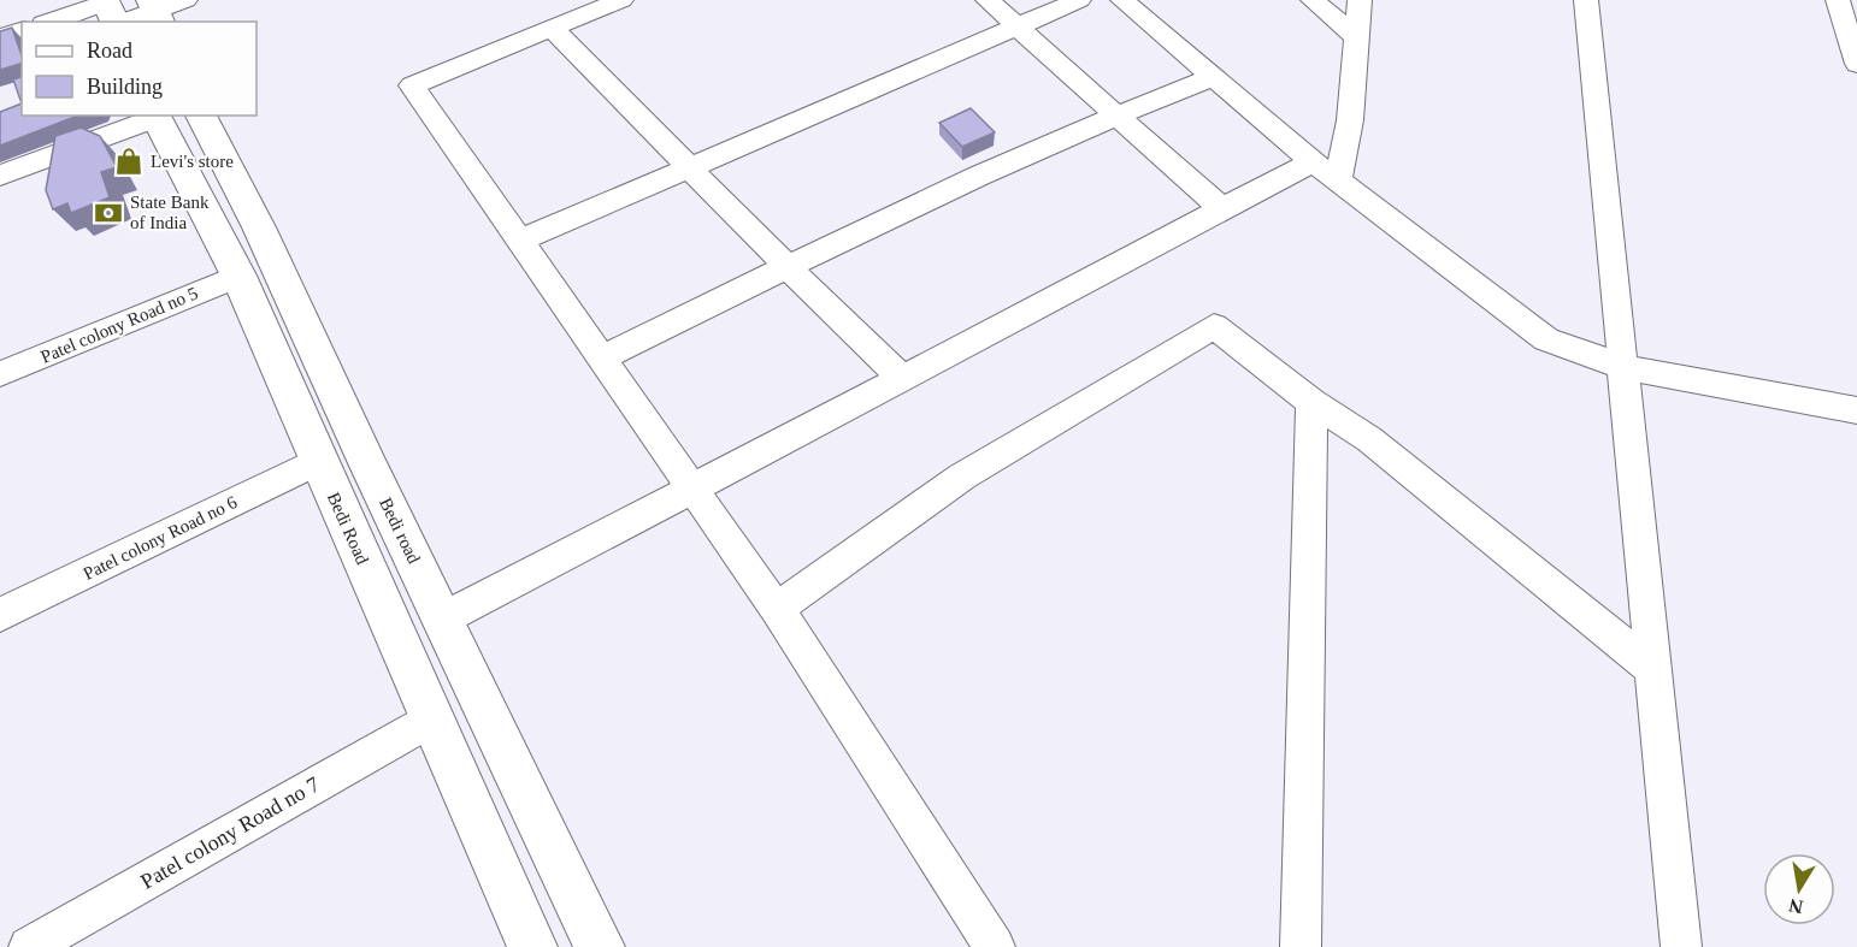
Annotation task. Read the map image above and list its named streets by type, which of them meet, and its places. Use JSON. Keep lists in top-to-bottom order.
{
  "streets": {
    "main road": ["Bedi Road", "Bedi road"],
    "street": ["Patel colony Road no 5", "Patel colony Road no 6", "Patel colony Road no 7"]
  },
  "crossings": [
    ["Patel colony Road no 5", "Bedi Road"],
    ["Bedi Road", "Patel colony Road no 6"],
    ["Bedi Road", "Patel colony Road no 7"]
  ],
  "places": {
    "shop": ["Levi's store"],
    "bank": ["State Bank of India"]
  },
  "legend": ["Road", "Building"],
  "north": "bottom"
}
